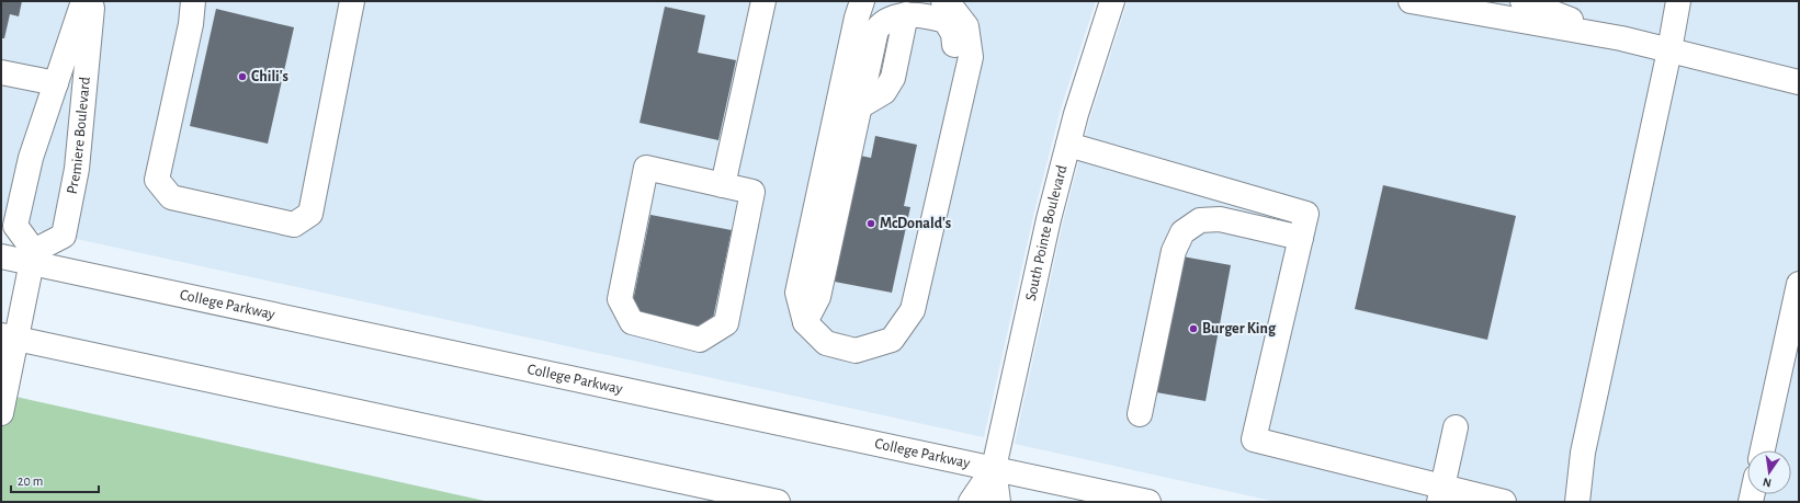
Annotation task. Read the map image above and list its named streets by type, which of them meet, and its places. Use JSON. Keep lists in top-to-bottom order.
{
  "streets": {
    "main road": ["Premiere Boulevard", "South Pointe Boulevard", "College Parkway"]
  },
  "crossings": [
    ["Premiere Boulevard", "College Parkway"],
    ["South Pointe Boulevard", "College Parkway"]
  ],
  "places": ["Chili's", "McDonald's", "Burger King"],
  "scale_bar": "20 m",
  "north": "bottom"
}
